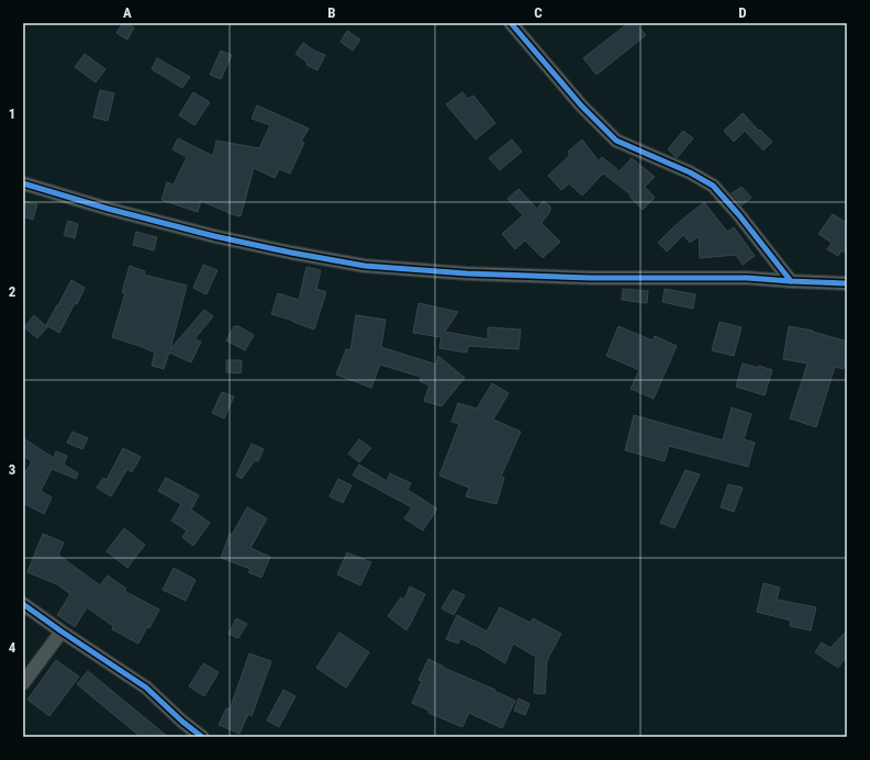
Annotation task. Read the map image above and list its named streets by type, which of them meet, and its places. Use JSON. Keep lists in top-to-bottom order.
{
  "grid": {
    "columns": [
      "A",
      "B",
      "C",
      "D"
    ],
    "rows": [
      "1",
      "2",
      "3",
      "4"
    ]
  }
}
